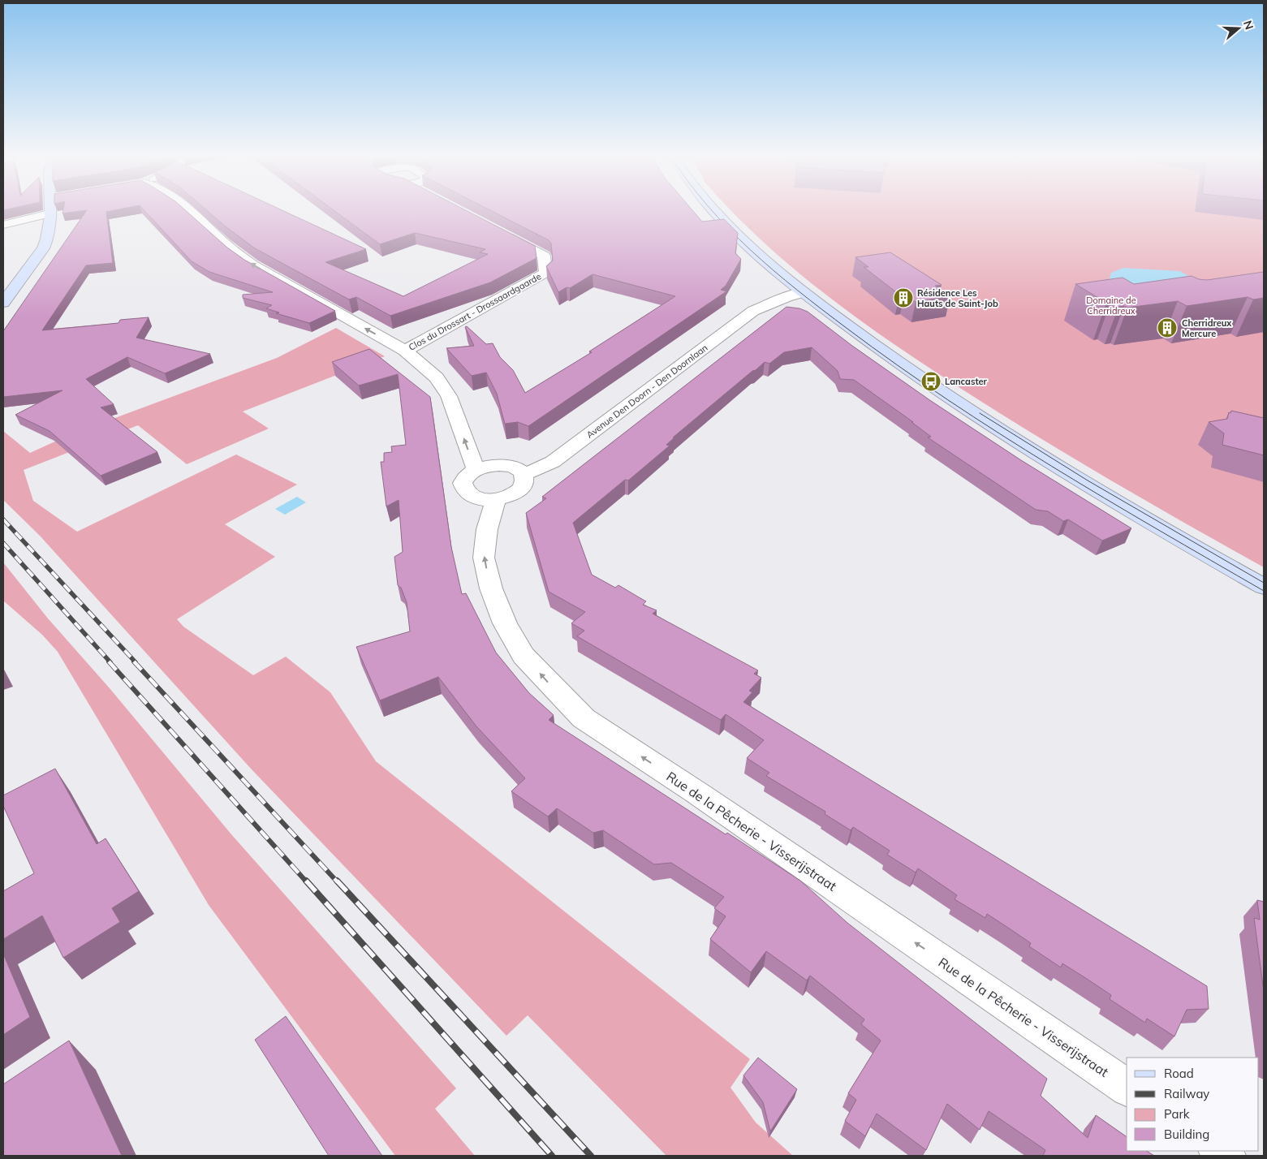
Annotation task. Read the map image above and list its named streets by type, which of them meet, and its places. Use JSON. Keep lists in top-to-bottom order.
{
  "streets": {
    "street": ["Clos du Drossart - Drossaardgaarde", "Avenue Den Doorn - Den Doornlaan", "Rue de la Pêcherie - Visserijstraat"]
  },
  "one_way": ["Rue de la Pêcherie - Visserijstraat"],
  "parks": ["Domaine de Cherridreux"],
  "places": {
    "building": ["Résidence Les Hauts de Saint-Job", "Cherridreux Mercure"],
    "bus stop": ["Lancaster"]
  },
  "legend": [
    "Road",
    "Railway",
    "Park",
    "Building"
  ],
  "north": "right"
}
